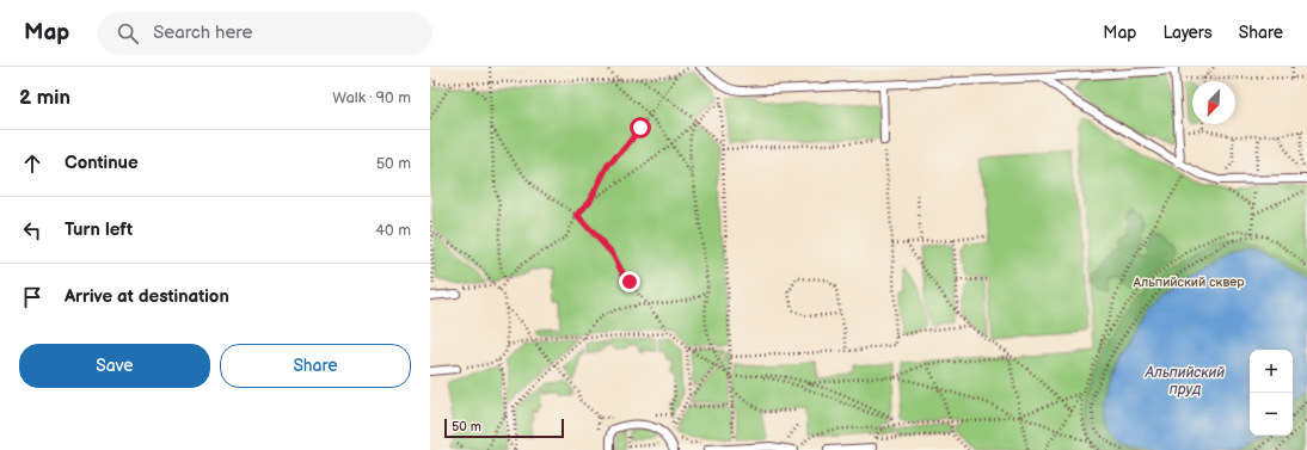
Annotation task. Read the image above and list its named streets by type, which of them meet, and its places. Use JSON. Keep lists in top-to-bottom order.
{
  "water": ["Альпийский пруд"],
  "parks": ["Альпийский сквер"],
  "scale_bar": "50 m",
  "north": "bottom left",
  "page": {
    "header": "Map",
    "search": "Search here",
    "nav": ["Map", "Layers", "Share"],
    "heading": ["2 min", "Walk · 90 m"],
    "list": [
      ["Continue", "50 m"],
      ["Turn left", "40 m"],
      "Arrive at destination"
    ],
    "buttons": ["Save", "Share"],
    "map_buttons": ["+", "−"],
    "scale": "50 m"
  }
}
